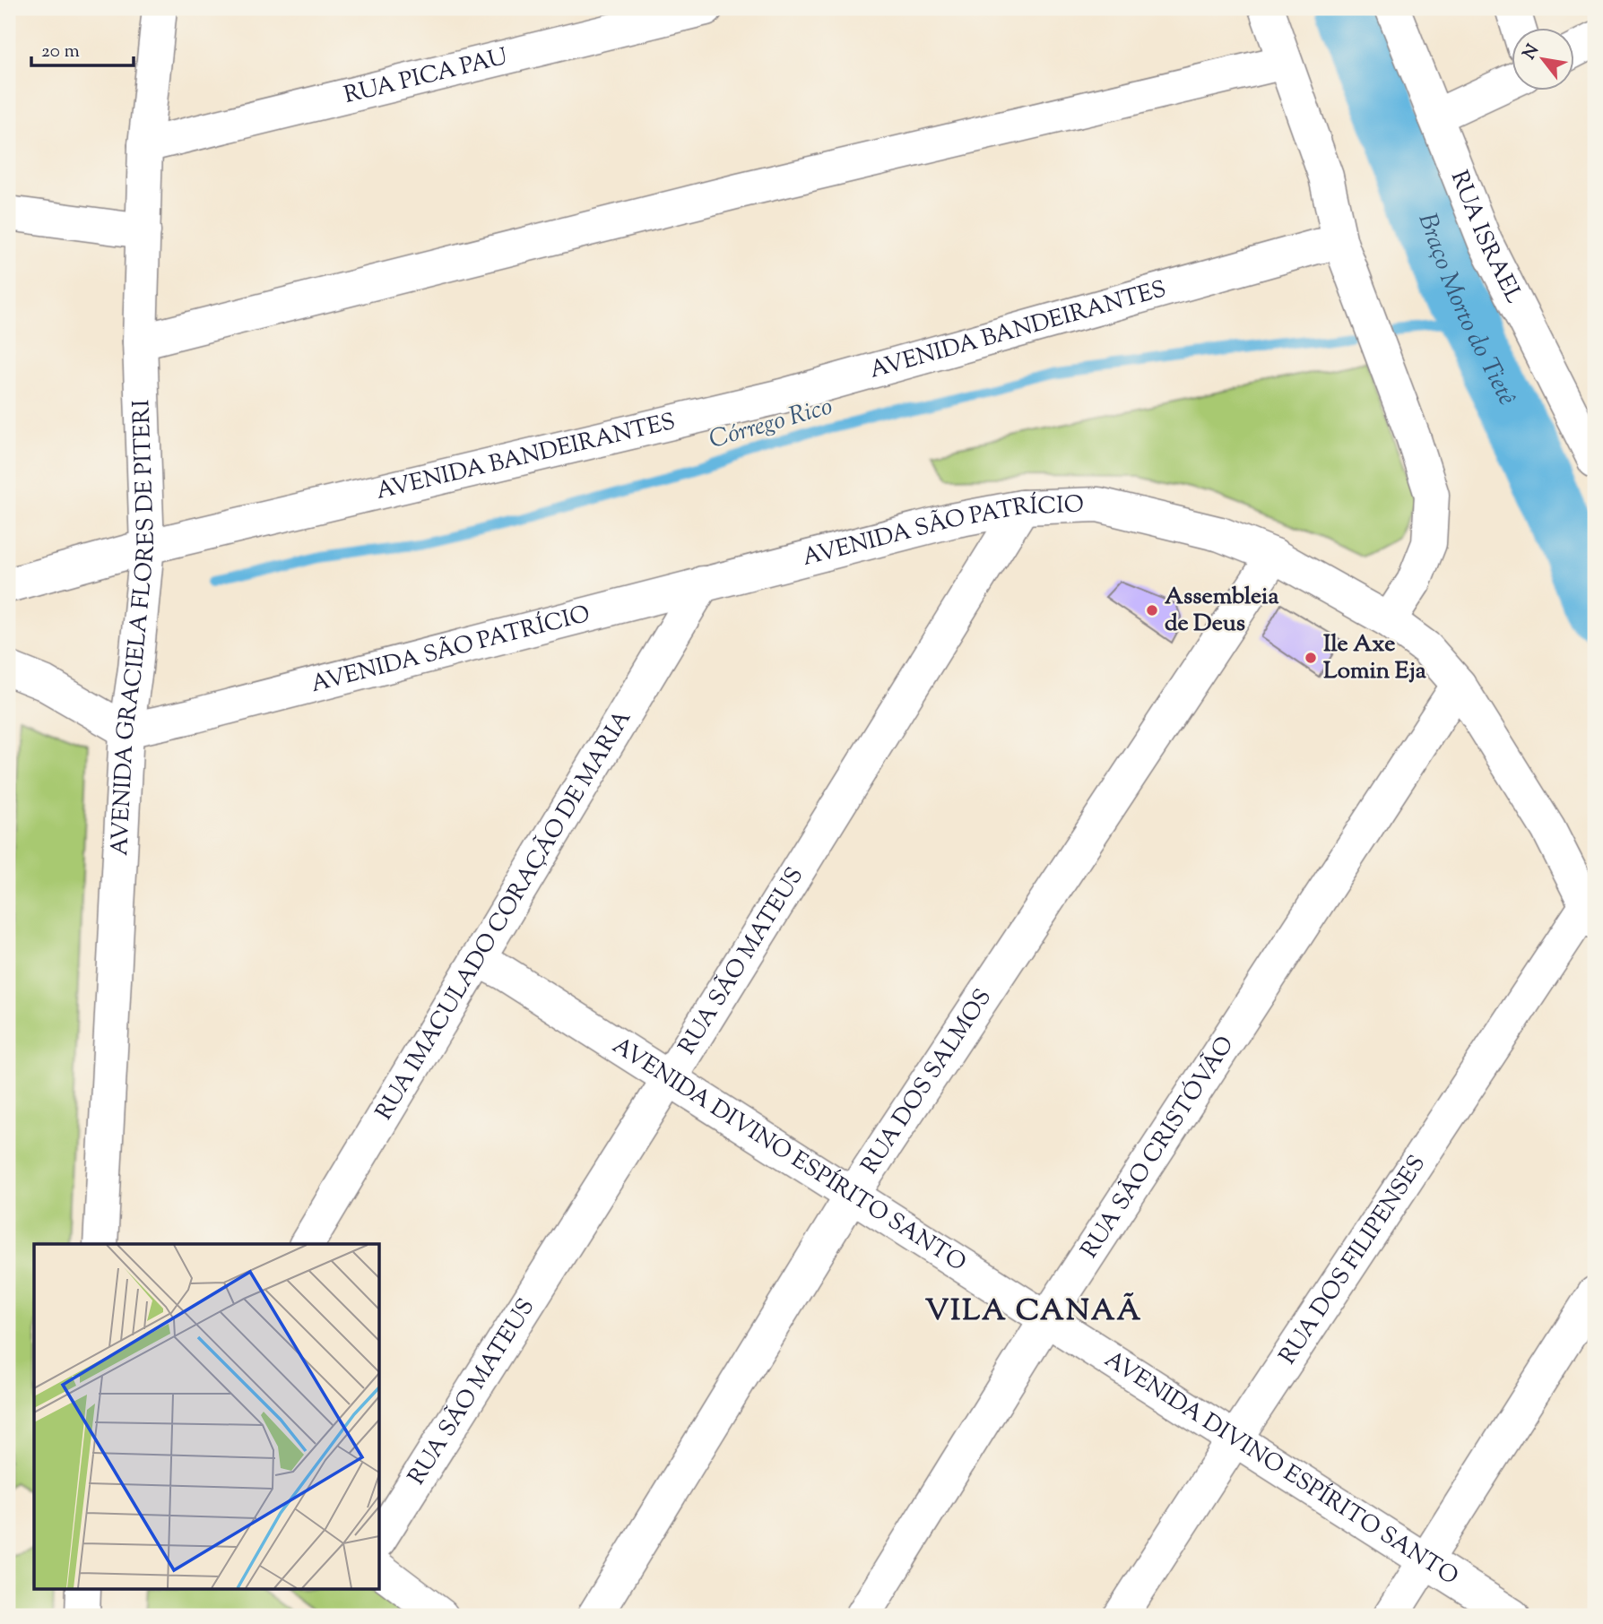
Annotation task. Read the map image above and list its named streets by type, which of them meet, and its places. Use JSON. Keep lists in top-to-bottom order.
{
  "streets": {
    "street": [
      "RUA PICA PAU",
      "RUA ISRAEL",
      "AVENIDA BANDEIRANTES",
      "AVENIDA SÃO PATRÍCIO",
      "AVENIDA GRACIELA FLORES DE PITERI",
      "RUA IMACULADO CORAÇÃO DE MARIA",
      "RUA SÃO MATEUS",
      "RUA DOS SALMOS",
      "RUA SÃO CRISTÓVÃO",
      "AVENIDA DIVINO ESPÍRITO SANTO",
      "RUA DOS FILIPENSES"
    ]
  },
  "crossings": [
    ["RUA PICA PAU", "AVENIDA GRACIELA FLORES DE PITERI"],
    ["AVENIDA BANDEIRANTES", "AVENIDA GRACIELA FLORES DE PITERI"],
    ["AVENIDA SÃO PATRÍCIO", "AVENIDA GRACIELA FLORES DE PITERI"],
    ["AVENIDA SÃO PATRÍCIO", "RUA IMACULADO CORAÇÃO DE MARIA"],
    ["AVENIDA SÃO PATRÍCIO", "RUA SÃO MATEUS"],
    ["AVENIDA SÃO PATRÍCIO", "RUA DOS SALMOS"],
    ["AVENIDA SÃO PATRÍCIO", "RUA SÃO CRISTÓVÃO"],
    ["AVENIDA SÃO PATRÍCIO", "RUA DOS FILIPENSES"],
    ["RUA IMACULADO CORAÇÃO DE MARIA", "AVENIDA DIVINO ESPÍRITO SANTO"],
    ["RUA SÃO MATEUS", "AVENIDA DIVINO ESPÍRITO SANTO"],
    ["RUA DOS SALMOS", "AVENIDA DIVINO ESPÍRITO SANTO"],
    ["RUA SÃO CRISTÓVÃO", "AVENIDA DIVINO ESPÍRITO SANTO"],
    ["AVENIDA DIVINO ESPÍRITO SANTO", "RUA DOS FILIPENSES"]
  ],
  "districts": ["VILA CANAÃ"],
  "water": ["Braço Morto do Tietê", "Córrego Rico"],
  "places": ["Assembleia de Deus", "Ile Axe Lomin Eja"],
  "scale_bar": "20 m",
  "north": "top left"
}
